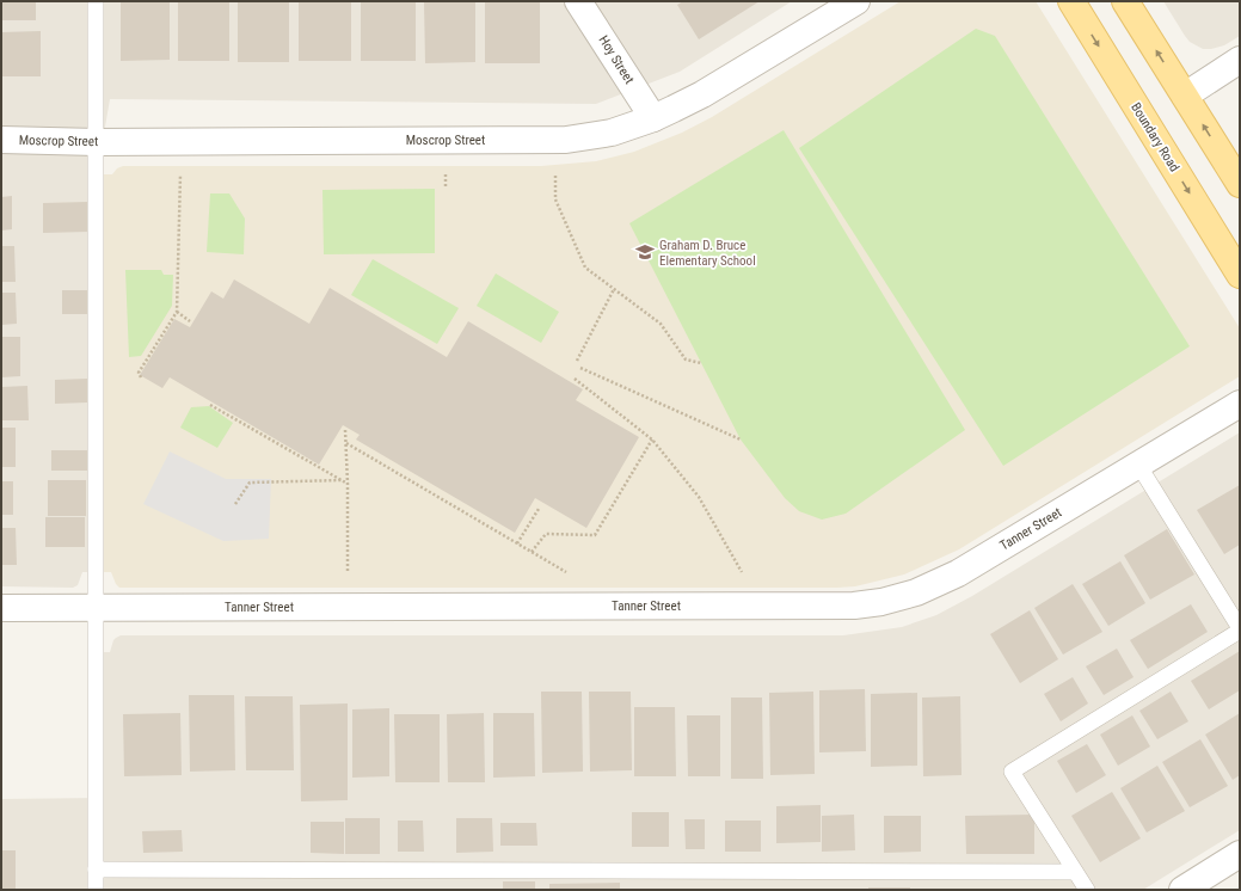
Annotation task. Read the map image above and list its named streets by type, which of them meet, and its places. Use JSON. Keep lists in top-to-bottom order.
{
  "streets": {
    "main road": ["Boundary Road"],
    "street": ["Hoy Street", "Moscrop Street", "Tanner Street"]
  },
  "crossings": [
    ["Hoy Street", "Moscrop Street"]
  ],
  "places": {
    "school or university": ["Graham D. Bruce Elementary School"]
  }
}
